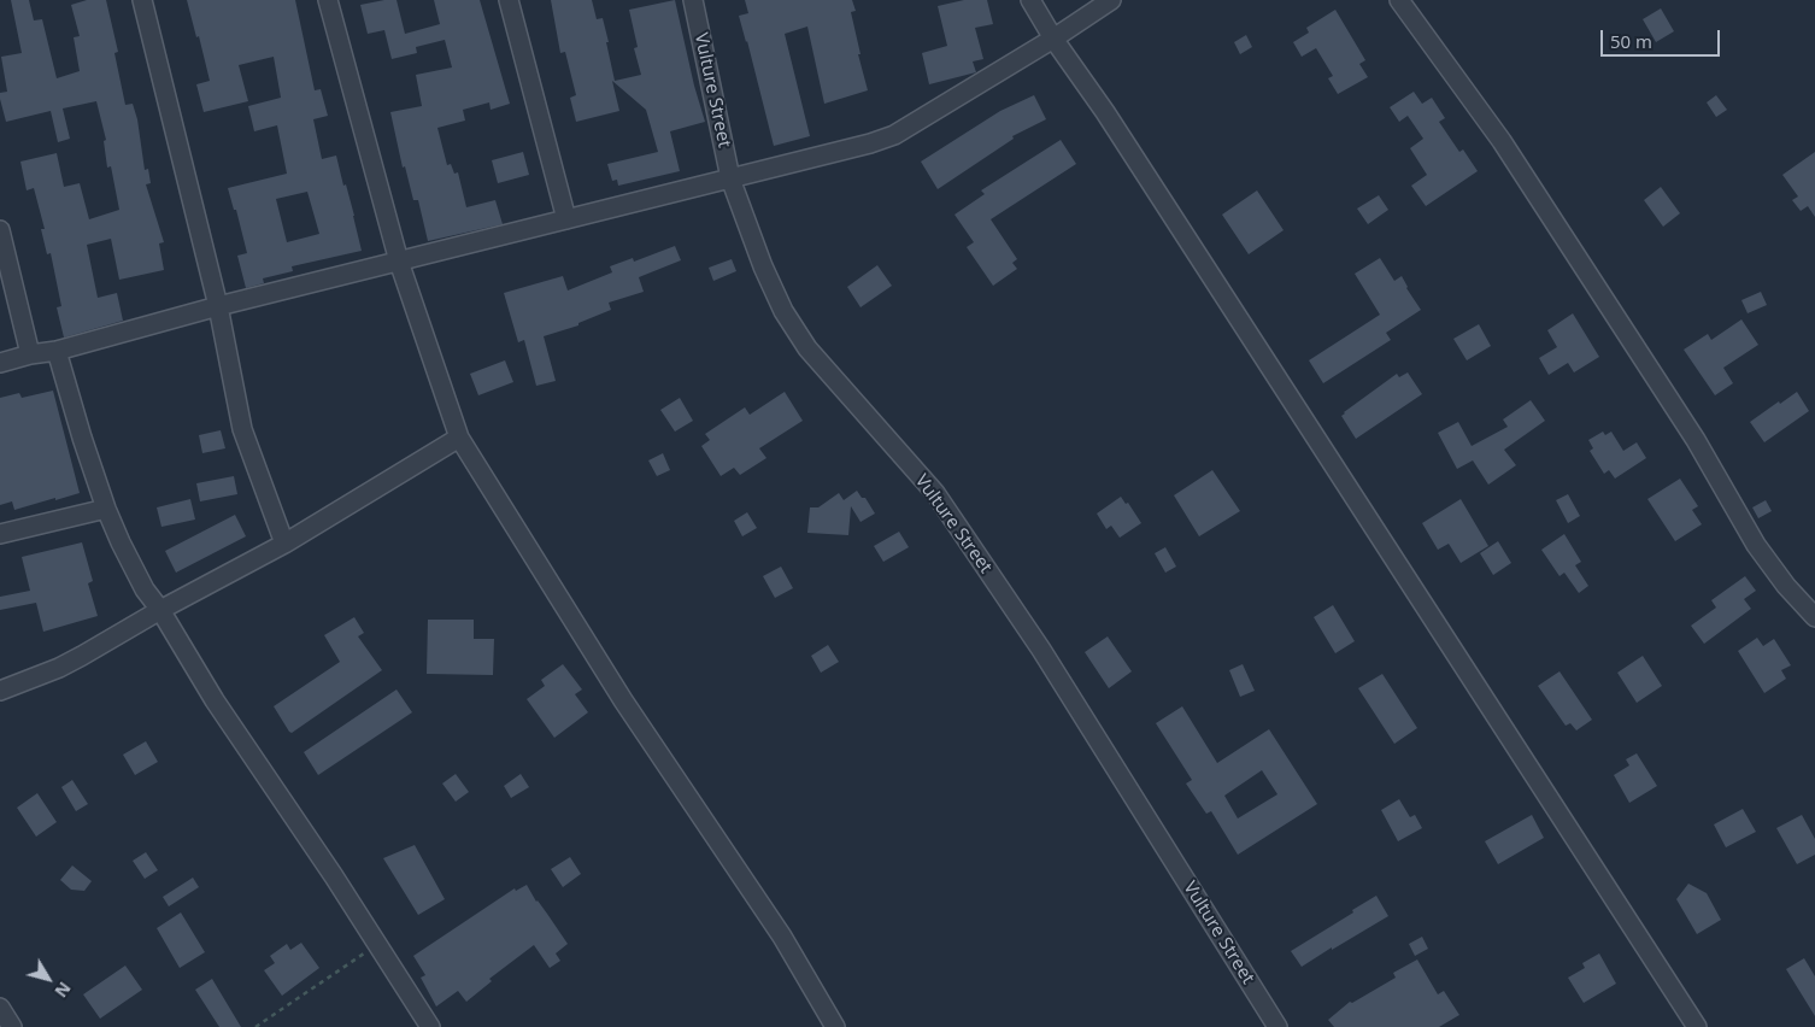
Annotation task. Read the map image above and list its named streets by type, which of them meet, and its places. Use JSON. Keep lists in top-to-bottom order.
{
  "streets": {
    "street": ["Vulture Street"]
  },
  "scale_bar": "50 m",
  "north": "bottom right"
}
